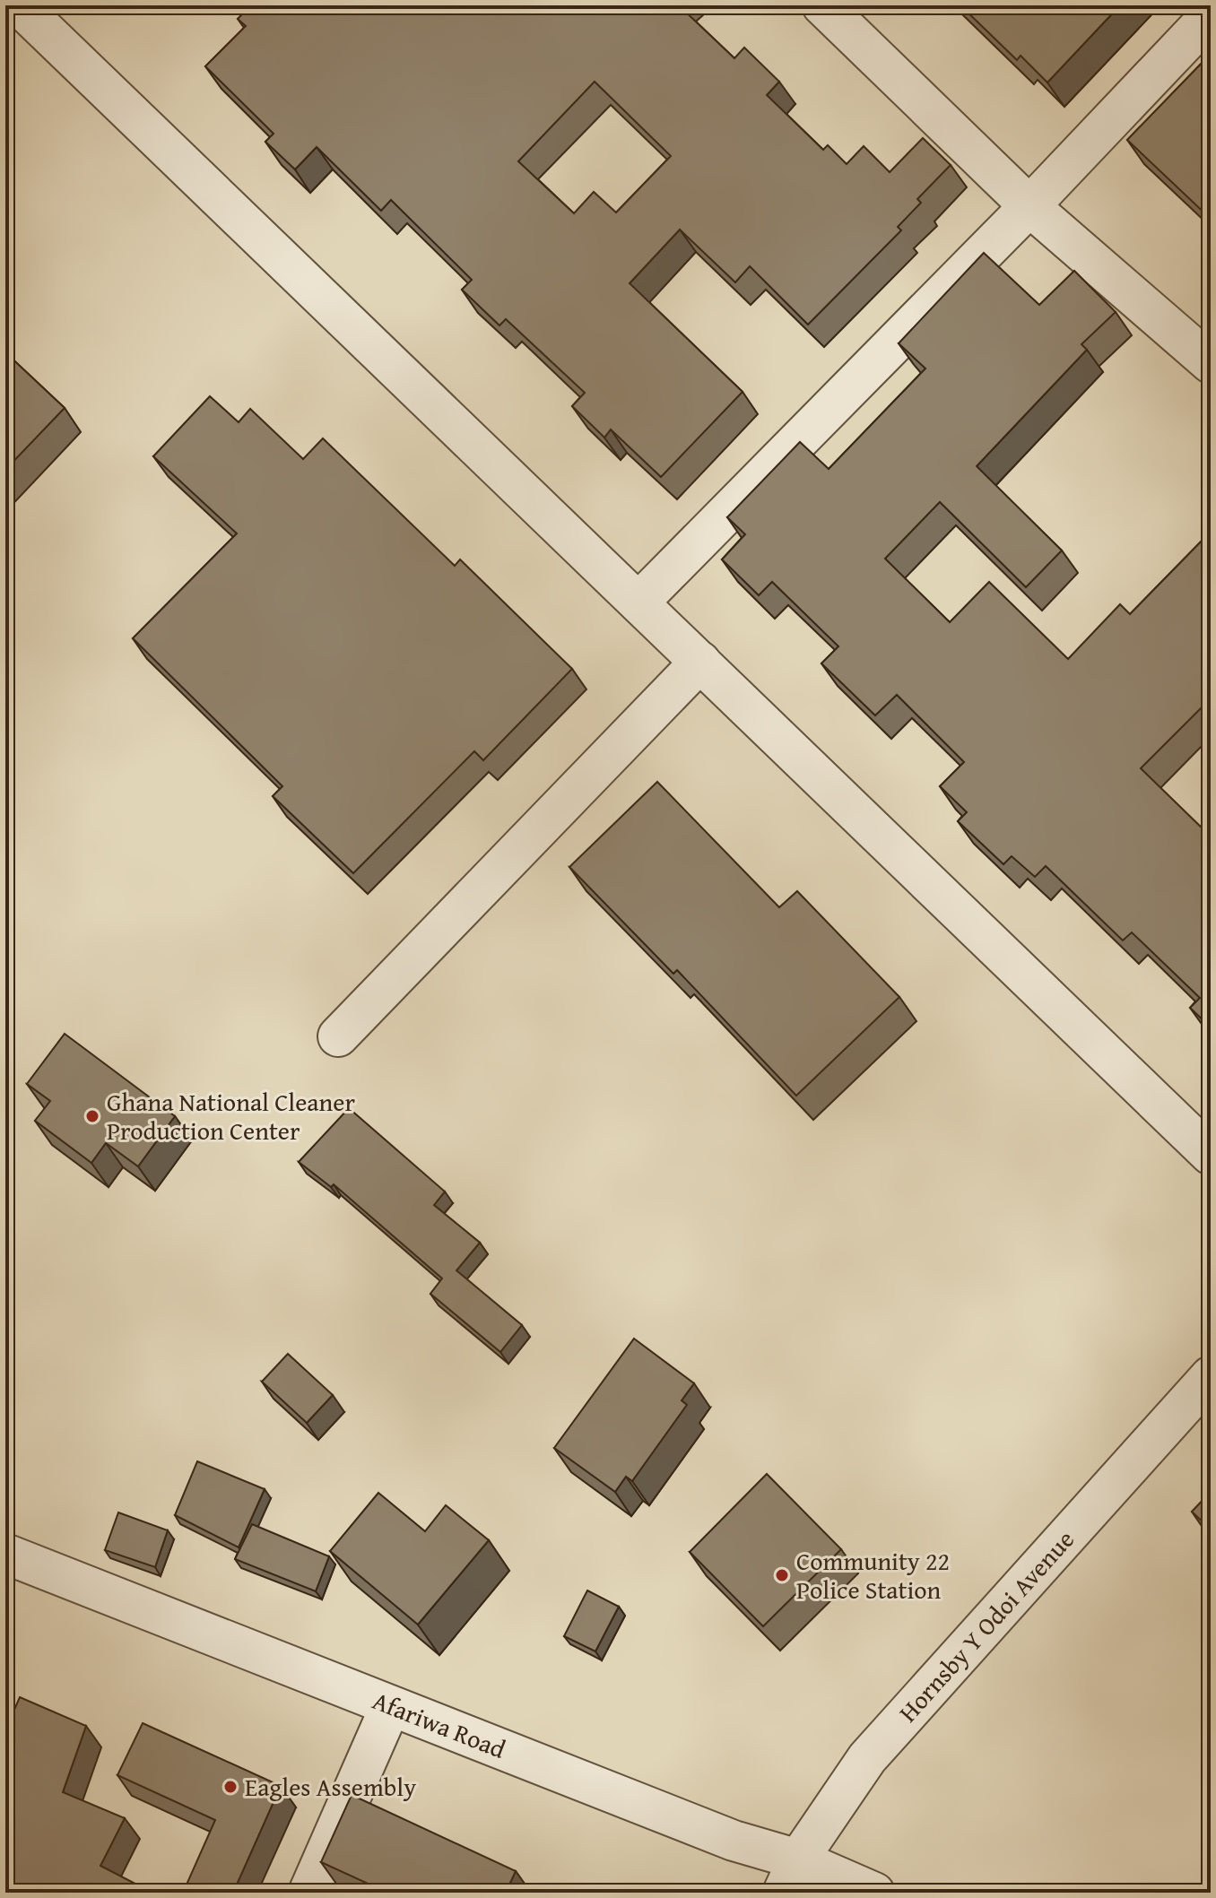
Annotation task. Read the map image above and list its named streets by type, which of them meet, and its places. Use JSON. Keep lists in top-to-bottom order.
{
  "streets": {
    "street": ["Hornsby Y Odoi Avenue", "Afariwa Road"]
  },
  "crossings": [
    ["Hornsby Y Odoi Avenue", "Afariwa Road"]
  ],
  "places": ["Ghana National Cleaner Production Center", "Community 22 Police Station", "Eagles Assembly"]
}
